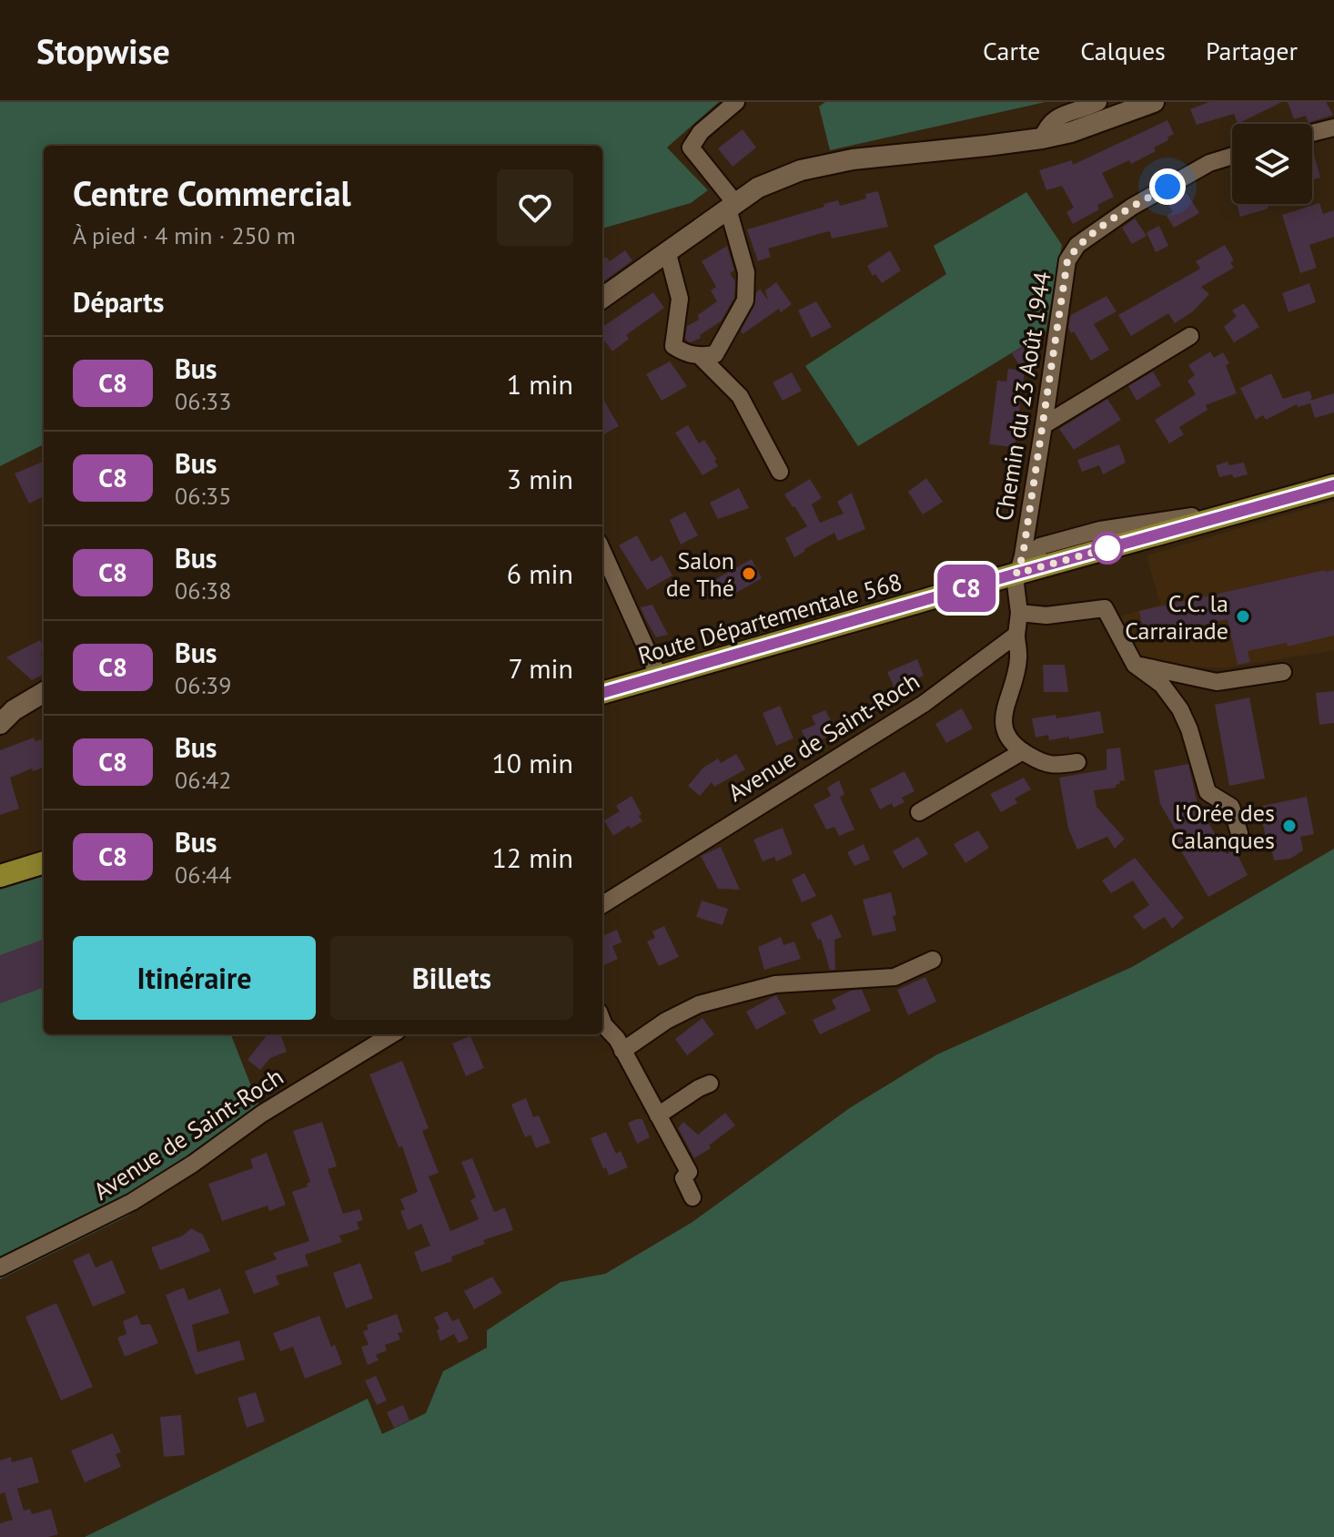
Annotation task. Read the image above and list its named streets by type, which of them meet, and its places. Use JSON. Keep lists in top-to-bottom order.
{
  "streets": {
    "main road": ["Route Départementale 568"],
    "street": ["Chemin du 23 Août 1944", "Avenue de Saint-Roch"]
  },
  "crossings": [
    ["Chemin du 23 Août 1944", "Route Départementale 568"]
  ],
  "places": ["Salon de Thé", "C.C. la Carrairade", "l'Orée des Calanques"],
  "lines": ["bus line C8"],
  "page": {
    "header": "Stopwise",
    "nav": ["Carte", "Calques", "Partager"],
    "on_map": "C8",
    "heading": [
      ["Centre Commercial", "À pied · 4 min · 250 m"],
      "Départs"
    ],
    "list": [
      {
        "mark": "C8",
        "name": "Bus",
        "note": "06:33",
        "value": "1 min"
      },
      {
        "mark": "C8",
        "name": "Bus",
        "note": "06:35",
        "value": "3 min"
      },
      {
        "mark": "C8",
        "name": "Bus",
        "note": "06:38",
        "value": "6 min"
      },
      {
        "mark": "C8",
        "name": "Bus",
        "note": "06:39",
        "value": "7 min"
      },
      {
        "mark": "C8",
        "name": "Bus",
        "note": "06:42",
        "value": "10 min"
      },
      {
        "mark": "C8",
        "name": "Bus",
        "note": "06:44",
        "value": "12 min"
      }
    ],
    "buttons": ["Itinéraire", "Billets"]
  }
}
